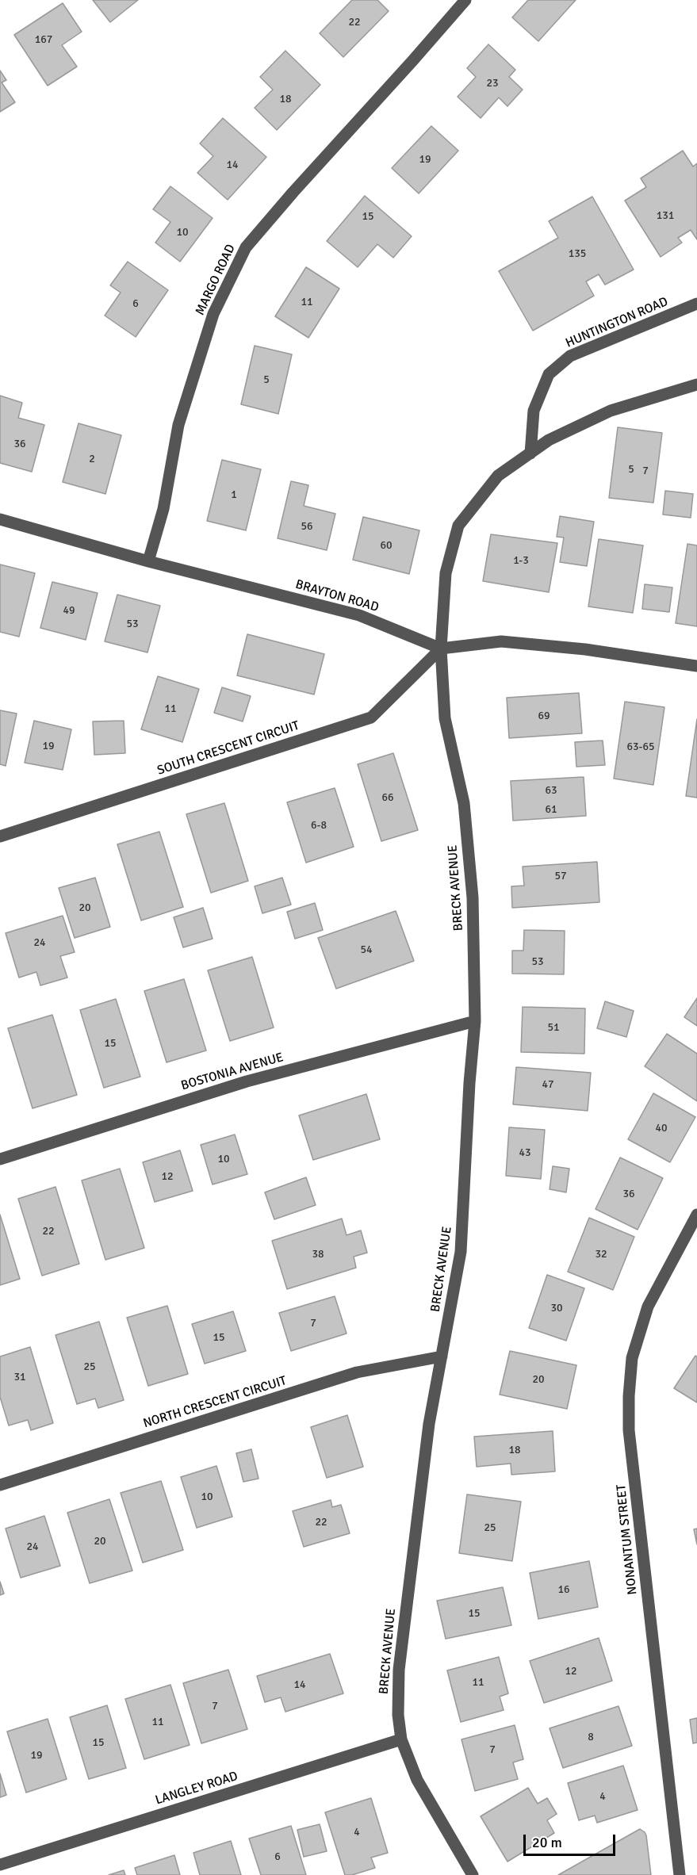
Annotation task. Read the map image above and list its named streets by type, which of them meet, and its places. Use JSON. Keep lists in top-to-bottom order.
{
  "streets": {
    "street": [
      "MARGO ROAD",
      "HUNTINGTON ROAD",
      "BRAYTON ROAD",
      "SOUTH CRESCENT CIRCUIT",
      "BRECK AVENUE",
      "BOSTONIA AVENUE",
      "NORTH CRESCENT CIRCUIT",
      "NONANTUM STREET",
      "LANGLEY ROAD"
    ]
  },
  "crossings": [
    ["MARGO ROAD", "BRAYTON ROAD"],
    ["HUNTINGTON ROAD", "BRECK AVENUE"],
    ["BRAYTON ROAD", "SOUTH CRESCENT CIRCUIT"],
    ["BRAYTON ROAD", "BRECK AVENUE"],
    ["SOUTH CRESCENT CIRCUIT", "BRECK AVENUE"],
    ["BRECK AVENUE", "BOSTONIA AVENUE"],
    ["BRECK AVENUE", "NORTH CRESCENT CIRCUIT"],
    ["BRECK AVENUE", "LANGLEY ROAD"]
  ],
  "house_numbers": [
    "22",
    "167",
    "23",
    "18",
    "19",
    "14",
    "131",
    "15",
    "10",
    "135",
    "11",
    "6",
    "5",
    "36",
    "2",
    "5",
    "7",
    "1",
    "56",
    "60",
    "1-3",
    "49",
    "53",
    "11",
    "69",
    "19",
    "63-65",
    "63",
    "66",
    "61",
    "6-8",
    "57",
    "20",
    "24",
    "54",
    "53",
    "51",
    "15",
    "47",
    "40",
    "43",
    "10",
    "12",
    "36",
    "22",
    "38",
    "32",
    "30",
    "7",
    "15",
    "25",
    "31",
    "20",
    "18",
    "10",
    "22",
    "25",
    "20",
    "24",
    "16",
    "15",
    "12",
    "11",
    "14",
    "7",
    "11",
    "8",
    "15",
    "7",
    "19",
    "4",
    "4",
    "6"
  ],
  "scale_bar": "20 m"
}
